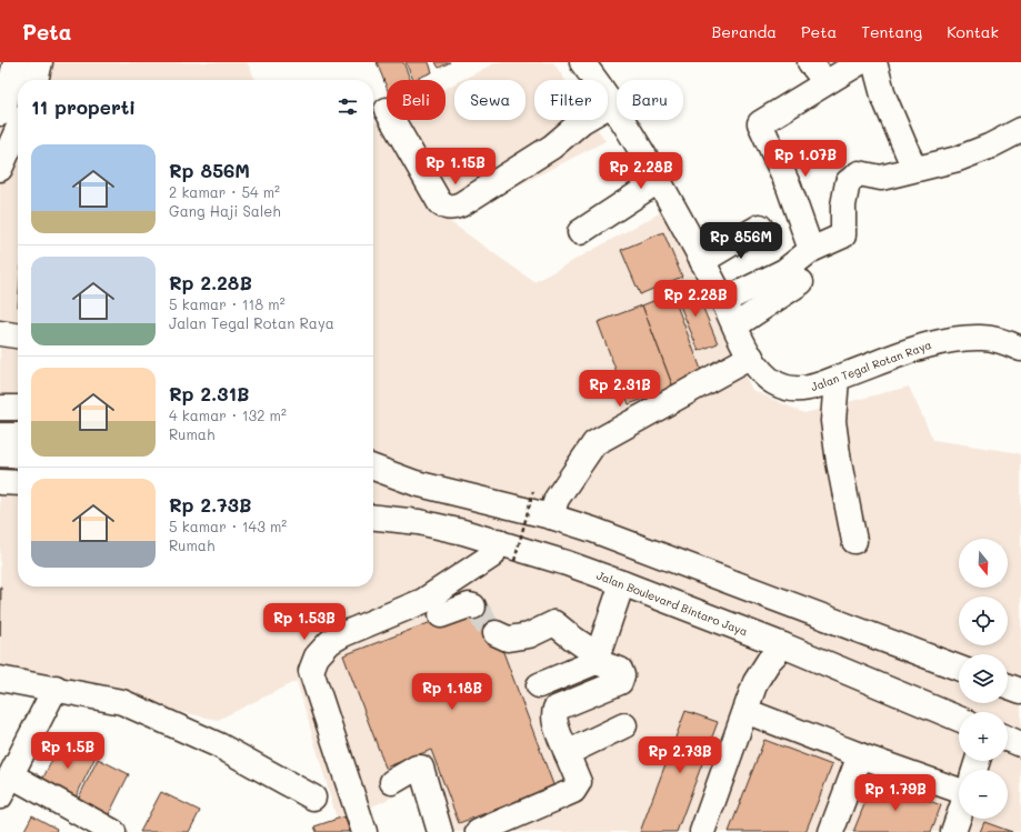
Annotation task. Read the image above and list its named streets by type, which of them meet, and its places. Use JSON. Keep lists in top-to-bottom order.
{
  "streets": {
    "street": ["Jalan Tegal Rotan Raya", "Jalan Boulevard Bintaro Jaya"]
  },
  "north": "bottom",
  "page": {
    "header": "Peta",
    "nav": [
      "Beranda",
      "Peta",
      "Tentang",
      "Kontak"
    ],
    "chip": [
      "Beli",
      "Sewa",
      "Filter",
      "Baru"
    ],
    "heading": "11 properti",
    "list": [
      {
        "name": "Rp 856M",
        "note": "2 kamar · 54 m² · Gang Haji Saleh"
      },
      {
        "name": "Rp 2.28B",
        "note": "5 kamar · 118 m² · Jalan Tegal Rotan Raya"
      },
      {
        "name": "Rp 2.31B",
        "note": "4 kamar · 132 m² · Rumah"
      },
      {
        "name": "Rp 2.73B",
        "note": "5 kamar · 143 m² · Rumah"
      }
    ],
    "price": [
      "Rp 1.07B",
      "Rp 1.15B",
      "Rp 2.28B",
      "Rp 856M",
      "Rp 2.28B",
      "Rp 2.31B",
      "Rp 1.53B",
      "Rp 1.18B",
      "Rp 1.5B",
      "Rp 2.73B",
      "Rp 1.79B"
    ],
    "map_buttons": ["+", "−"]
  }
}
